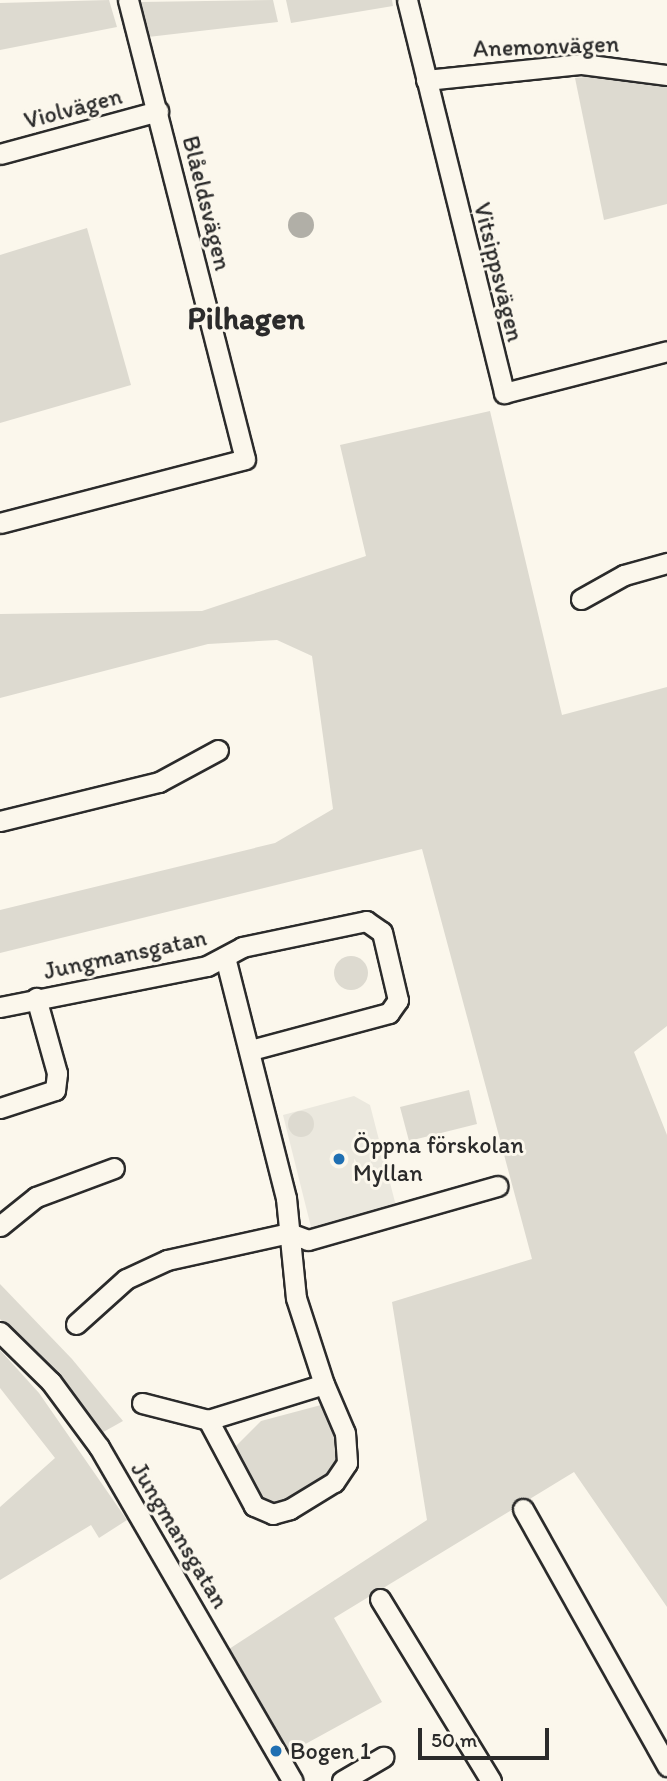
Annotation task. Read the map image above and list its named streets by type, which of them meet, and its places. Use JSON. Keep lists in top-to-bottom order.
{
  "streets": {
    "street": [
      "Anemonvägen",
      "Violvägen",
      "Blåeldsvägen",
      "Vitsippsvägen",
      "Jungmansgatan"
    ]
  },
  "crossings": [
    ["Anemonvägen", "Vitsippsvägen"],
    ["Violvägen", "Blåeldsvägen"]
  ],
  "districts": ["Pilhagen"],
  "places": ["Öppna förskolan Myllan", "Bogen 1"],
  "scale_bar": "50 m"
}
